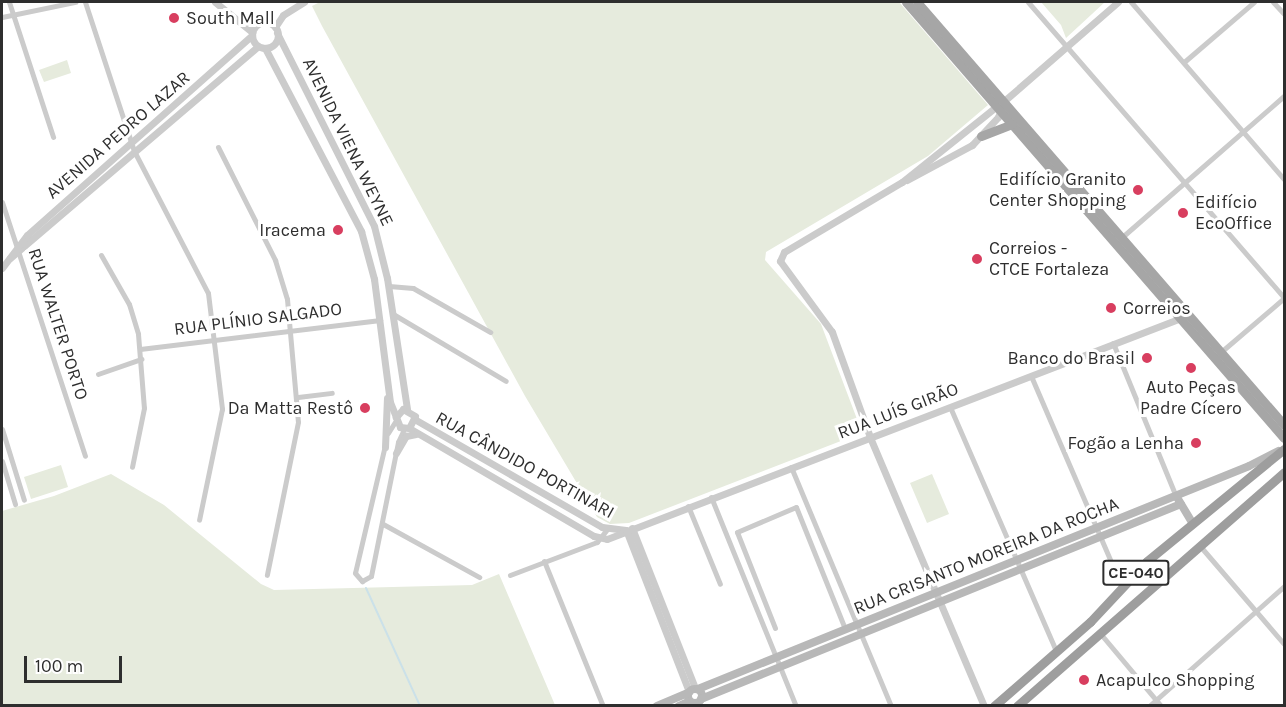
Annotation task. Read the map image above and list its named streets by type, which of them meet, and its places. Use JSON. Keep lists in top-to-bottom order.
{
  "streets": {
    "highway": ["CE-040"],
    "main road": ["RUA CRISANTO MOREIRA DA ROCHA"],
    "street": [
      "AVENIDA PEDRO LAZAR",
      "AVENIDA VIENA WEYNE",
      "RUA PLÍNIO SALGADO",
      "RUA WALTER PORTO",
      "RUA LUÍS GIRÃO",
      "RUA CÂNDIDO PORTINARI"
    ]
  },
  "crossings": [
    ["AVENIDA PEDRO LAZAR", "AVENIDA VIENA WEYNE"],
    ["AVENIDA PEDRO LAZAR", "RUA WALTER PORTO"],
    ["AVENIDA VIENA WEYNE", "RUA PLÍNIO SALGADO"],
    ["AVENIDA VIENA WEYNE", "RUA CÂNDIDO PORTINARI"],
    ["RUA LUÍS GIRÃO", "RUA CÂNDIDO PORTINARI"],
    ["RUA CRISANTO MOREIRA DA ROCHA", "CE-040"]
  ],
  "places": [
    "South Mall",
    "Edifício Granito Center Shopping",
    "Edifício EcoOffice",
    "Iracema",
    "Correios - CTCE Fortaleza",
    "Correios",
    "Banco do Brasil",
    "Auto Peças Padre Cícero",
    "Da Matta Restô",
    "Fogão a Lenha",
    "Acapulco Shopping"
  ],
  "scale_bar": "100 m"
}
